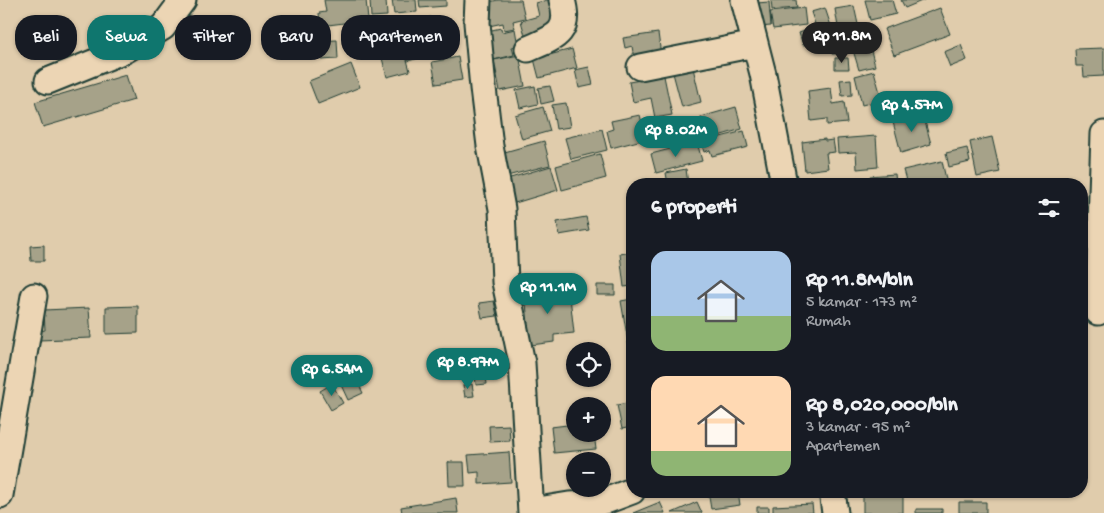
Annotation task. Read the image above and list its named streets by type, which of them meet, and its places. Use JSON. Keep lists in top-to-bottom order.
{
  "page": {
    "chip": [
      "Beli",
      "Sewa",
      "Filter",
      "Baru",
      "Apartemen"
    ],
    "price": [
      "Rp 11.8M",
      "Rp 4.57M",
      "Rp 8.02M",
      "Rp 11.1M",
      "Rp 8.97M",
      "Rp 6.54M"
    ],
    "heading": "6 properti",
    "list": [
      {
        "name": "Rp 11.8M/bln",
        "note": "5 kamar · 173 m² · Rumah"
      },
      {
        "name": "Rp 8,020,000/bln",
        "note": "3 kamar · 95 m² · Apartemen"
      }
    ],
    "map_buttons": ["+", "−"]
  }
}
